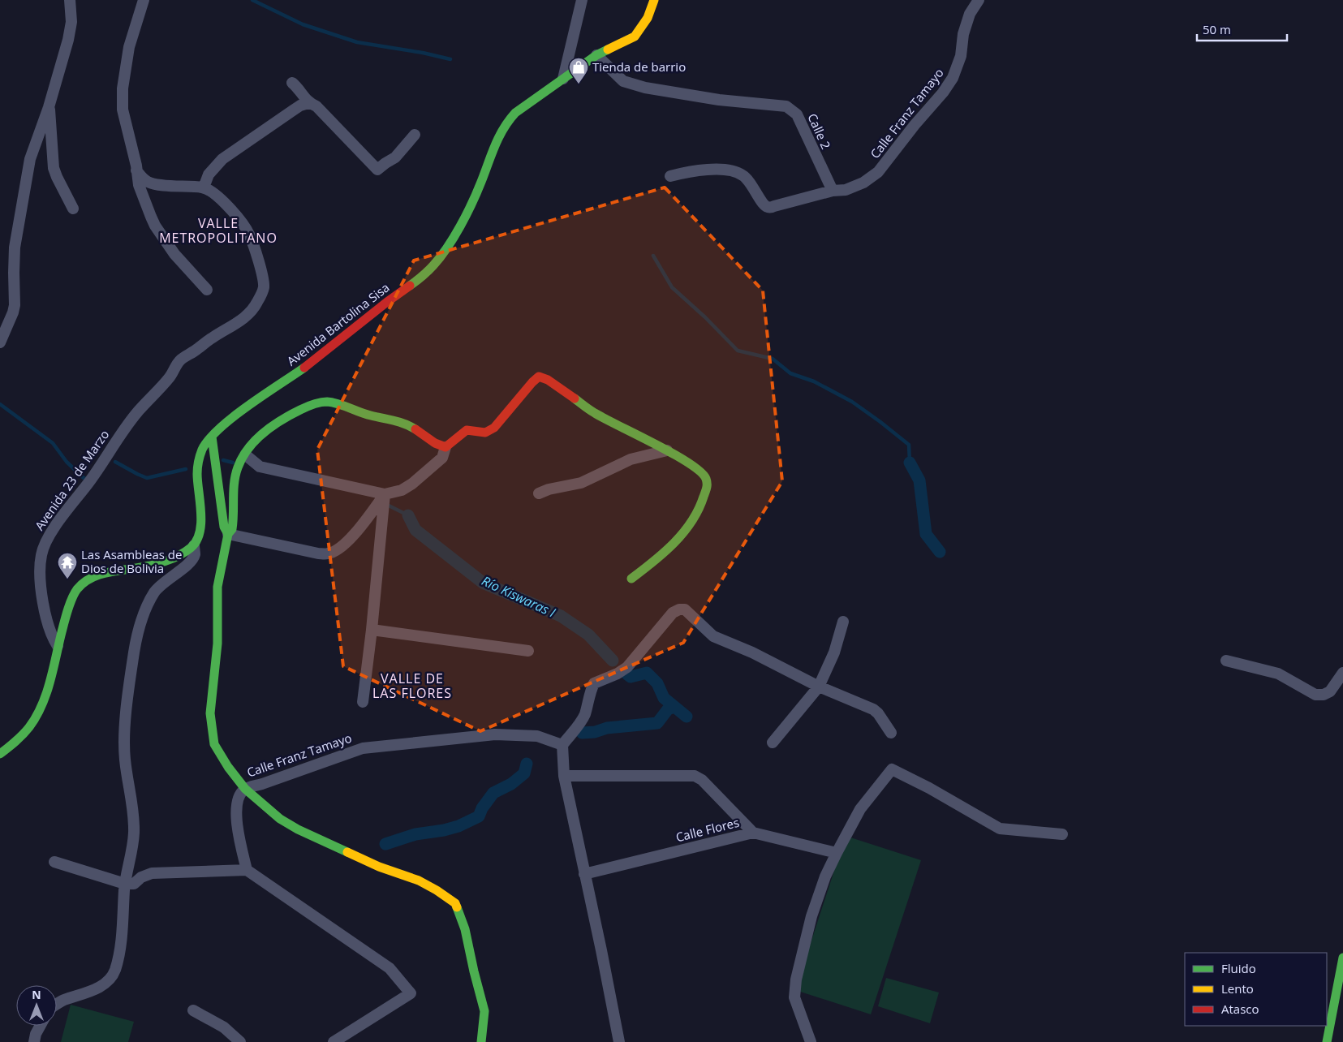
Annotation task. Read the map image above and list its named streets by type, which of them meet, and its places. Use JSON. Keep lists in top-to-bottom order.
{
  "streets": {
    "street": [
      "Calle Franz Tamayo",
      "Calle 2",
      "Avenida Bartolina Sisa",
      "Avenida 23 de Marzo",
      "Calle Flores"
    ]
  },
  "crossings": [
    ["Calle Franz Tamayo", "Calle 2"],
    ["Calle 2", "Avenida Bartolina Sisa"]
  ],
  "districts": ["VALLE METROPOLITANO", "VALLE DE LAS FLORES"],
  "water": ["Río Kiswaras I"],
  "places": {
    "shop": ["Tienda de barrio"],
    "temple": ["Las Asambleas de Dios de Bolivia"]
  },
  "legend": ["Fluido", "Lento", "Atasco"],
  "scale_bar": "50 m",
  "north": "top"
}
